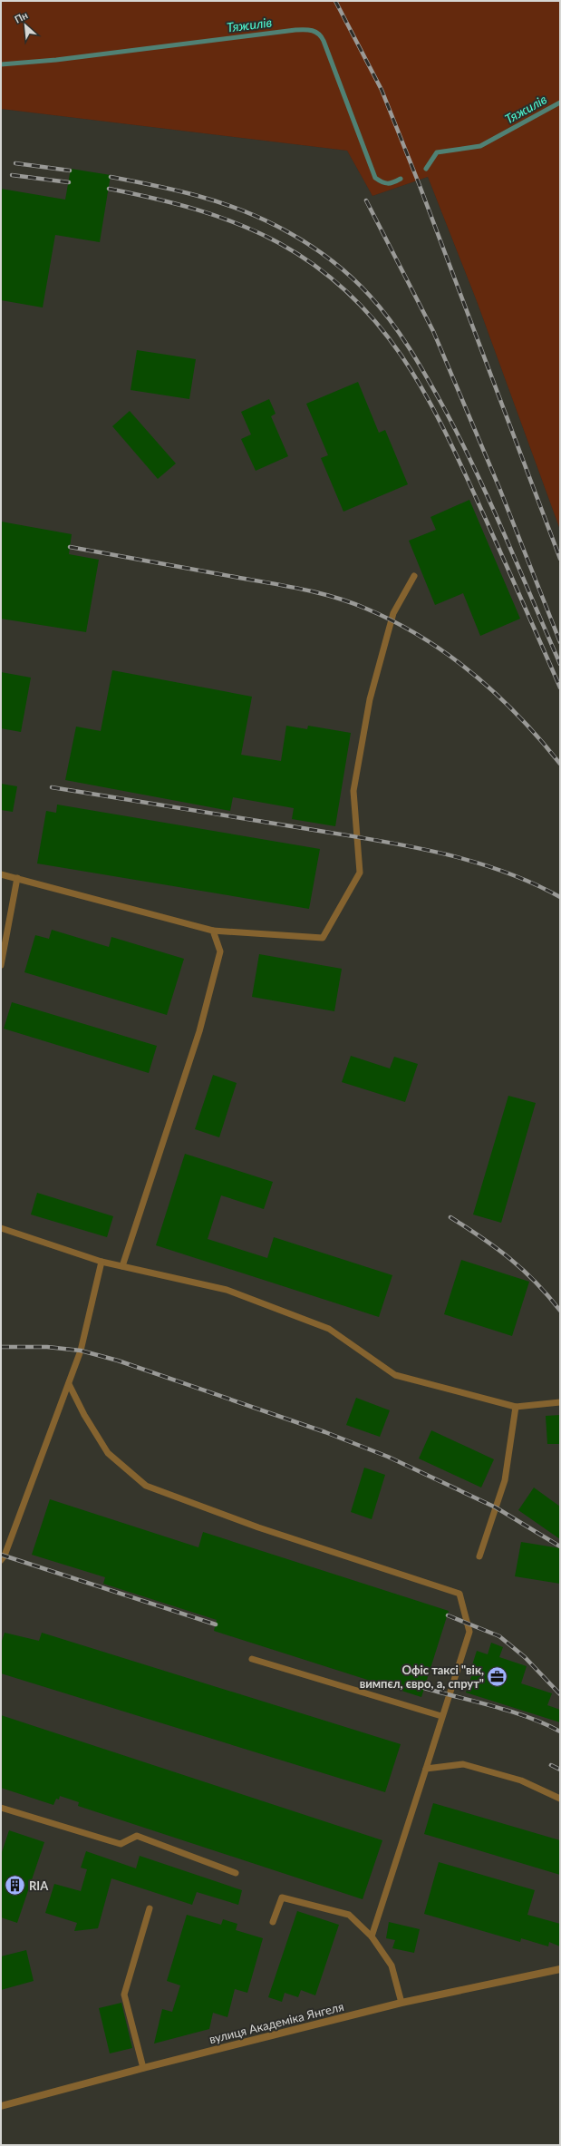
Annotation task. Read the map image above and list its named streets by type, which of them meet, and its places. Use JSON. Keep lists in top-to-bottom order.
{
  "streets": {
    "street": ["вулиця Академіка Янгеля"]
  },
  "water": ["Тяжилів"],
  "places": {
    "office": ["Офіс таксі \"вік, вимпєл, євро, а, спрут\""],
    "building": ["RIA"]
  },
  "north": "top left"
}
